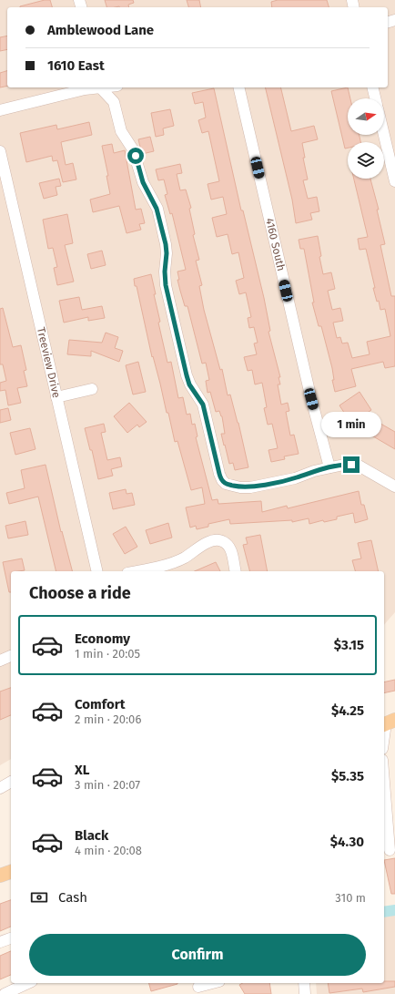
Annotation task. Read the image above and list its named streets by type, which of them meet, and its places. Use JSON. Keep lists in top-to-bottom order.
{
  "streets": {
    "street": ["4160 South", "Treeview Drive"]
  },
  "north": "right",
  "page": {
    "banner": ["Amblewood Lane", "1610 East"],
    "bubble": "1 min",
    "heading": "Choose a ride",
    "list": [
      {
        "name": "Economy",
        "note": "1 min · 20:05",
        "value": "$3.15"
      },
      {
        "name": "Comfort",
        "note": "2 min · 20:06",
        "value": "$4.25"
      },
      {
        "name": "XL",
        "note": "3 min · 20:07",
        "value": "$5.35"
      },
      {
        "name": "Black",
        "note": "4 min · 20:08",
        "value": "$4.30"
      }
    ],
    "pay": ["Cash", "310 m"],
    "buttons": "Confirm"
  }
}
